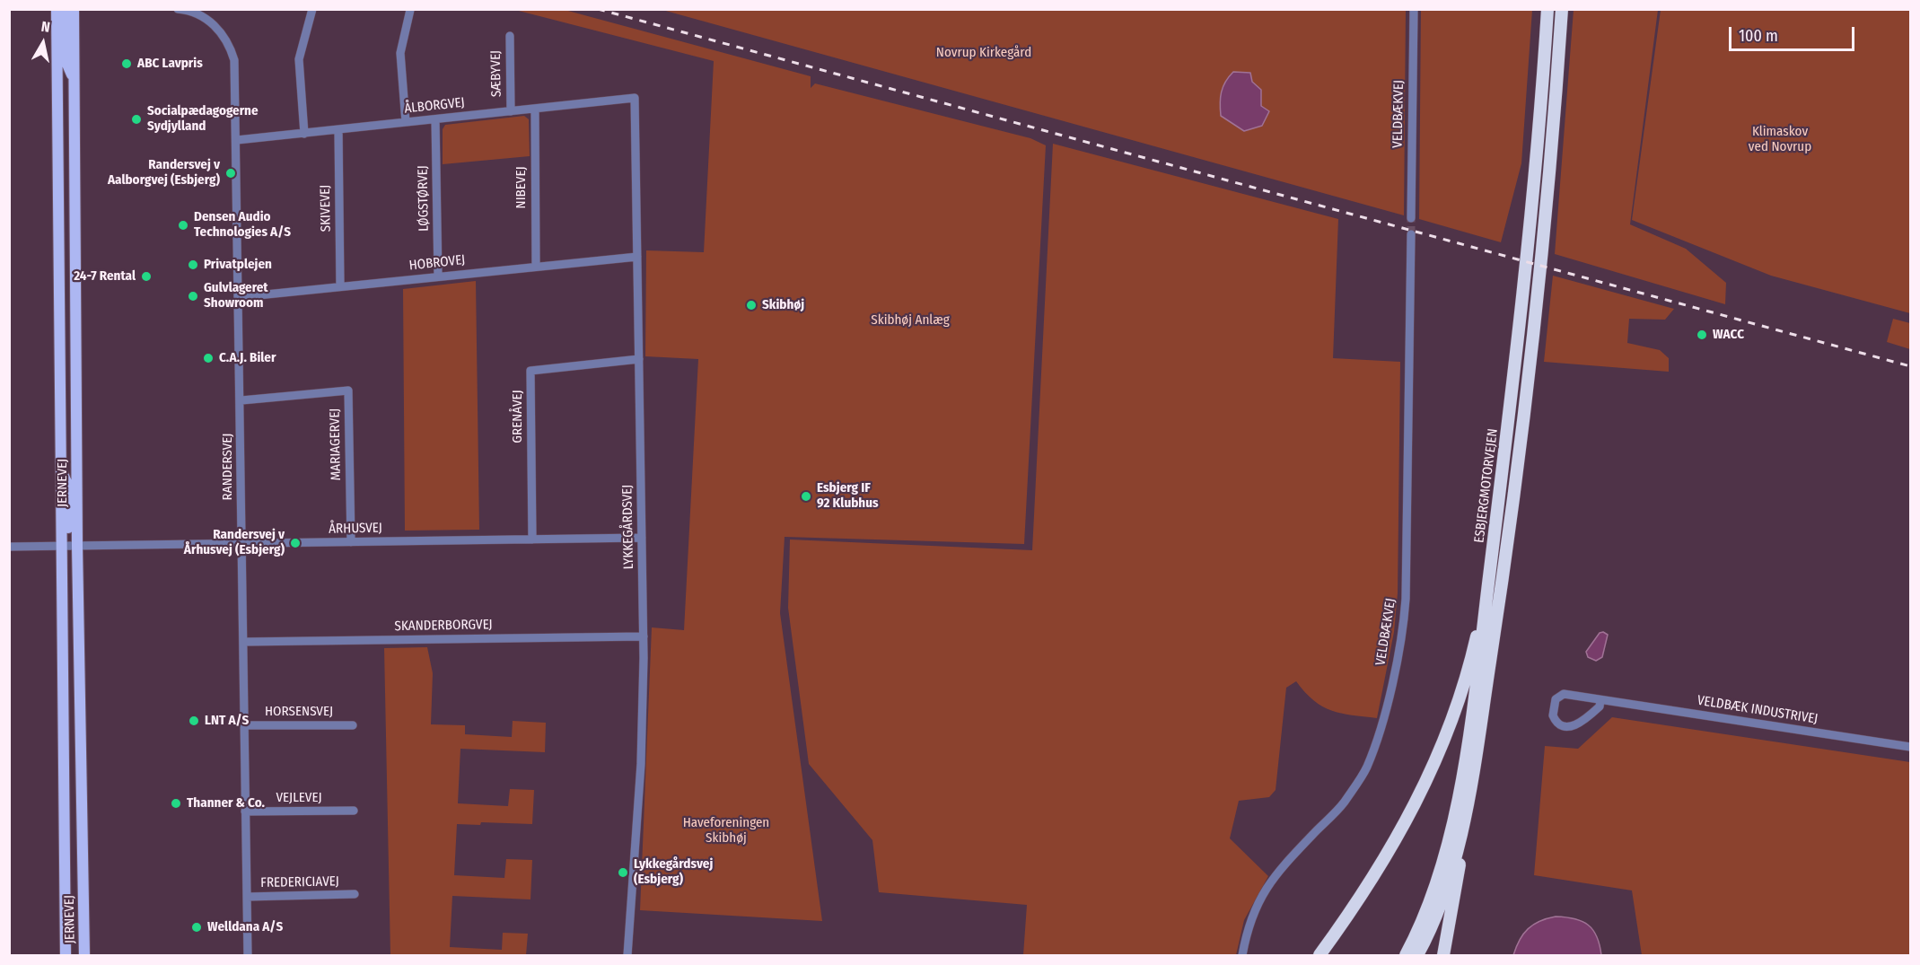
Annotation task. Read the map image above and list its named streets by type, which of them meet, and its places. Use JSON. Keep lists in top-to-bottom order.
{
  "streets": {
    "highway": ["ESBJERGMOTORVEJEN"],
    "main road": ["JERNEVEJ"],
    "street": [
      "SÆBYVEJ",
      "ÅLBORGVEJ",
      "VELDBÆKVEJ",
      "NIBEVEJ",
      "LØGSTØRVEJ",
      "SKIVEVEJ",
      "HOBROVEJ",
      "GRENÅVEJ",
      "MARIAGERVEJ",
      "RANDERSVEJ",
      "LYKKEGÅRDSVEJ",
      "ÅRHUSVEJ",
      "SKANDERBORGVEJ",
      "VELDBÆK INDUSTRIVEJ",
      "HORSENSVEJ",
      "VEJLEVEJ",
      "FREDERICIAVEJ"
    ]
  },
  "crossings": [
    ["SÆBYVEJ", "ÅLBORGVEJ"],
    ["ÅLBORGVEJ", "NIBEVEJ"],
    ["ÅLBORGVEJ", "LØGSTØRVEJ"],
    ["ÅLBORGVEJ", "SKIVEVEJ"],
    ["ÅLBORGVEJ", "RANDERSVEJ"],
    ["ÅLBORGVEJ", "LYKKEGÅRDSVEJ"],
    ["NIBEVEJ", "HOBROVEJ"],
    ["LØGSTØRVEJ", "HOBROVEJ"],
    ["SKIVEVEJ", "HOBROVEJ"],
    ["HOBROVEJ", "RANDERSVEJ"],
    ["HOBROVEJ", "LYKKEGÅRDSVEJ"],
    ["GRENÅVEJ", "LYKKEGÅRDSVEJ"],
    ["GRENÅVEJ", "ÅRHUSVEJ"],
    ["MARIAGERVEJ", "RANDERSVEJ"],
    ["MARIAGERVEJ", "ÅRHUSVEJ"],
    ["RANDERSVEJ", "ÅRHUSVEJ"],
    ["RANDERSVEJ", "SKANDERBORGVEJ"],
    ["RANDERSVEJ", "HORSENSVEJ"],
    ["RANDERSVEJ", "VEJLEVEJ"],
    ["RANDERSVEJ", "FREDERICIAVEJ"],
    ["JERNEVEJ", "ÅRHUSVEJ"],
    ["LYKKEGÅRDSVEJ", "ÅRHUSVEJ"],
    ["LYKKEGÅRDSVEJ", "SKANDERBORGVEJ"]
  ],
  "parks": [
    "Novrup Kirkegård",
    "Klimaskov ved Novrup",
    "Skibhøj Anlæg",
    "Haveforeningen Skibhøj"
  ],
  "places": [
    "ABC Lavpris",
    "Socialpædagogerne Sydjylland",
    "Randersvej v Aalborgvej (Esbjerg)",
    "Densen Audio Technologies A/S",
    "Privatplejen",
    "24-7 Rental",
    "Gulvlageret Showroom",
    "Skibhøj",
    "WACC",
    "C.A.J. Biler",
    "Esbjerg IF 92 Klubhus",
    "Randersvej v Århusvej (Esbjerg)",
    "LNT A/S",
    "Thanner & Co.",
    "Lykkegårdsvej (Esbjerg)",
    "Welldana A/S"
  ],
  "scale_bar": "100 m",
  "north": "top"
}
